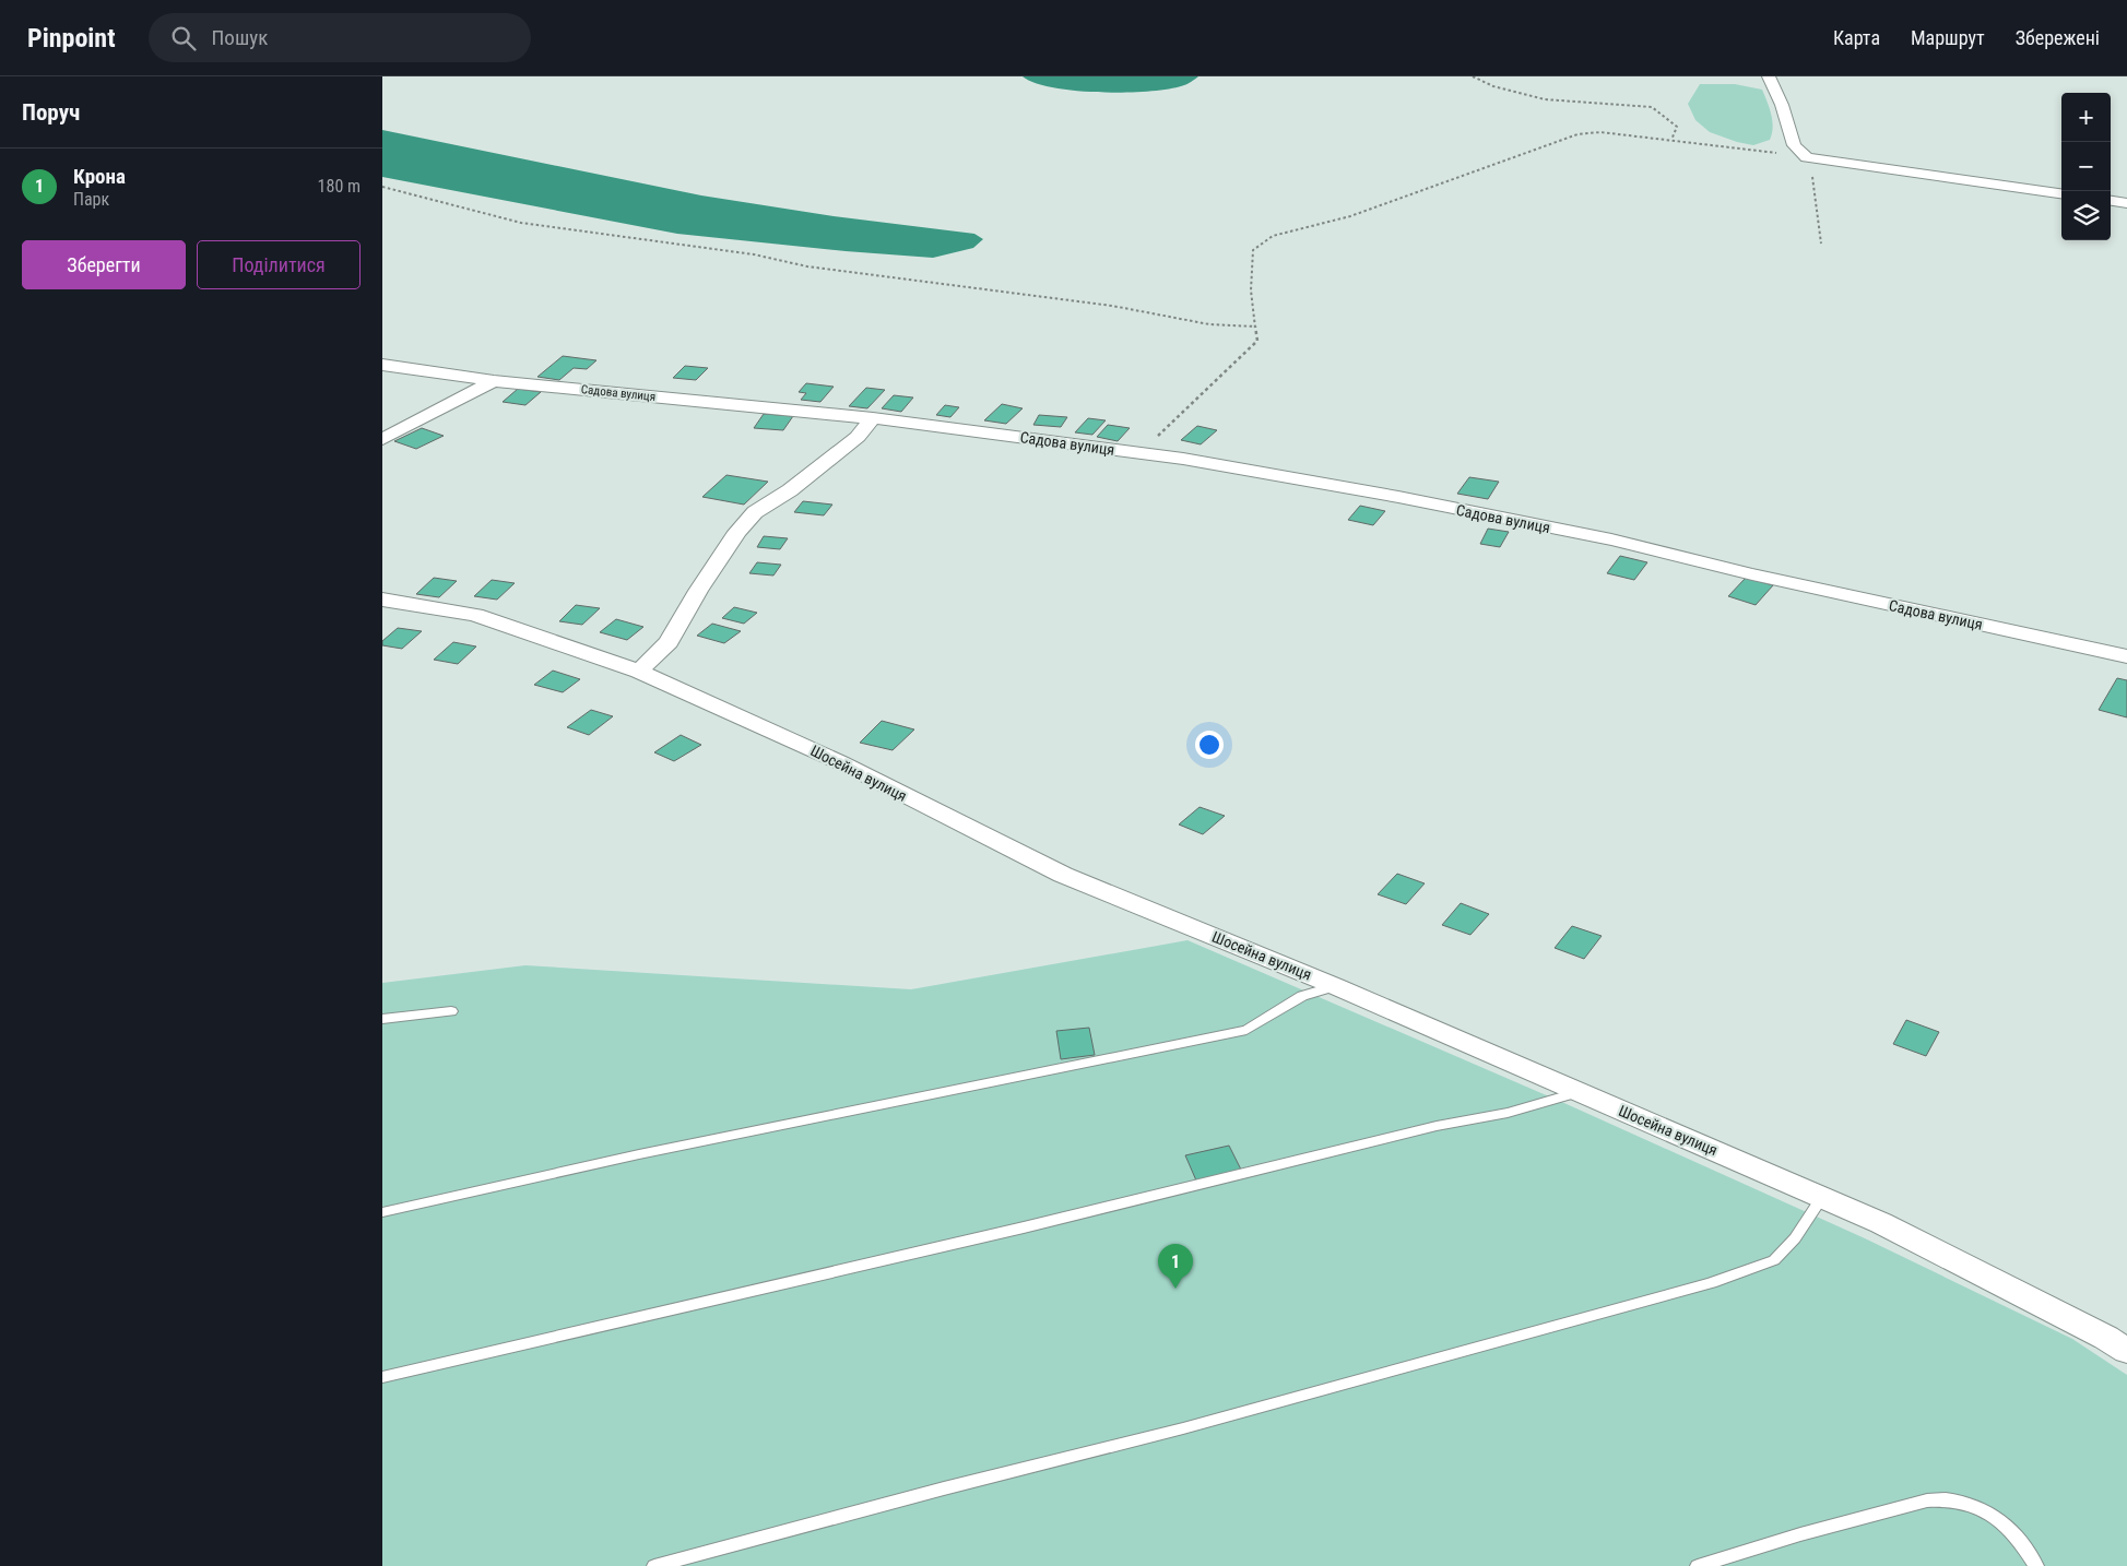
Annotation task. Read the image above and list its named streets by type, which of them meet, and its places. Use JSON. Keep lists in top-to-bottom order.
{
  "streets": {
    "street": ["Садова вулиця", "Шосейна вулиця"]
  },
  "page": {
    "header": "Pinpoint",
    "search": "Пошук",
    "nav": ["Карта", "Маршрут", "Збережені"],
    "heading": "Поруч",
    "map_buttons": ["+", "−"],
    "list": [
      {
        "mark": "1",
        "name": "Крона",
        "note": "Парк",
        "value": "180 m"
      }
    ],
    "buttons": ["Зберегти", "Поділитися"],
    "pins": "1"
  }
}
